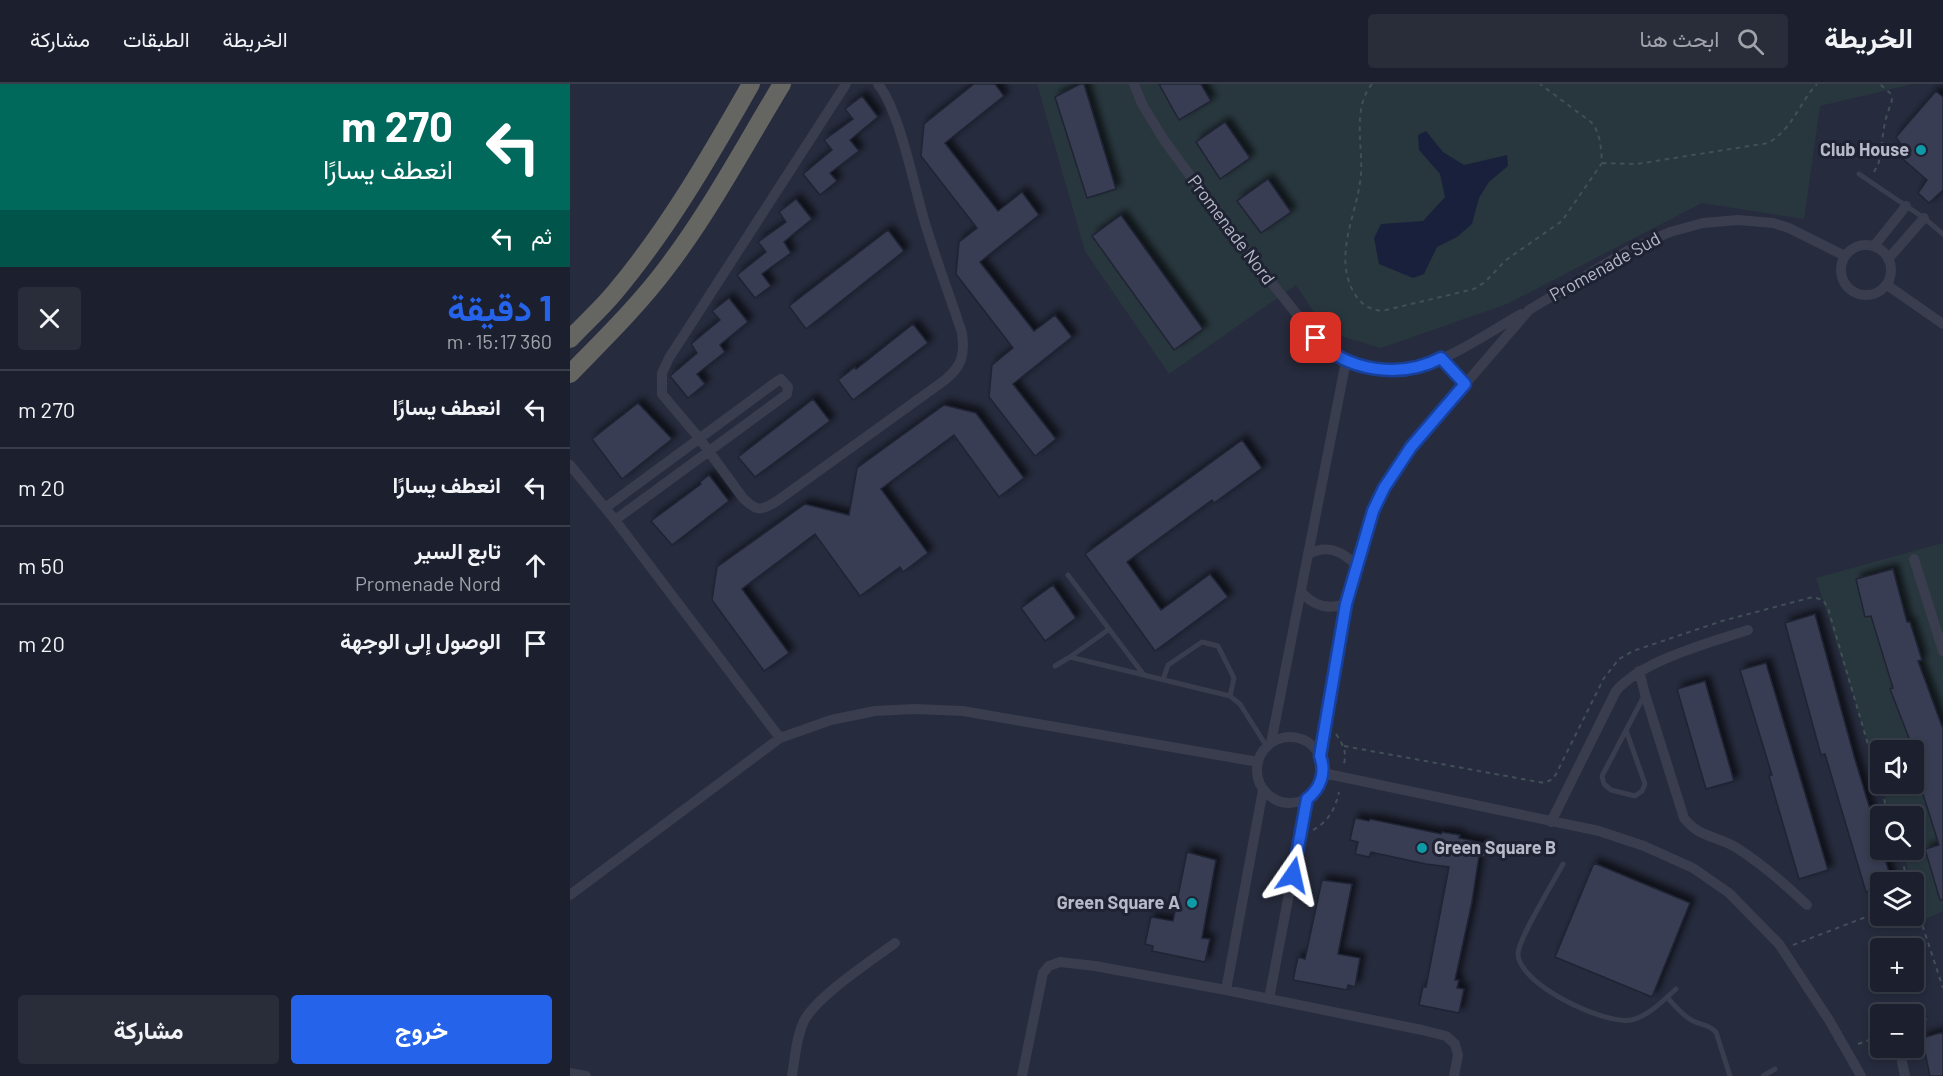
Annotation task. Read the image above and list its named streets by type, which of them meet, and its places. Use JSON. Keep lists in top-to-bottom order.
{
  "streets": {
    "street": ["Promenade Nord", "Promenade Sud"]
  },
  "places": ["Club House", "Green Square B", "Green Square A"],
  "page": {
    "header": "الخريطة",
    "search": "ابحث هنا",
    "nav": ["الخريطة", "الطبقات", "مشاركة"],
    "turn": ["270 m", "انعطف يسارًا"],
    "then": "ثم",
    "heading": ["1 دقيقة", "360 m · 15:17"],
    "list": [
      {
        "name": "انعطف يسارًا",
        "value": "270 m"
      },
      {
        "name": "انعطف يسارًا",
        "value": "20 m"
      },
      {
        "name": "تابع السير",
        "note": "Promenade Nord",
        "value": "50 m"
      },
      {
        "name": "الوصول إلى الوجهة",
        "value": "20 m"
      }
    ],
    "map_buttons": ["+", "−"],
    "buttons": ["خروج", "مشاركة"]
  }
}
